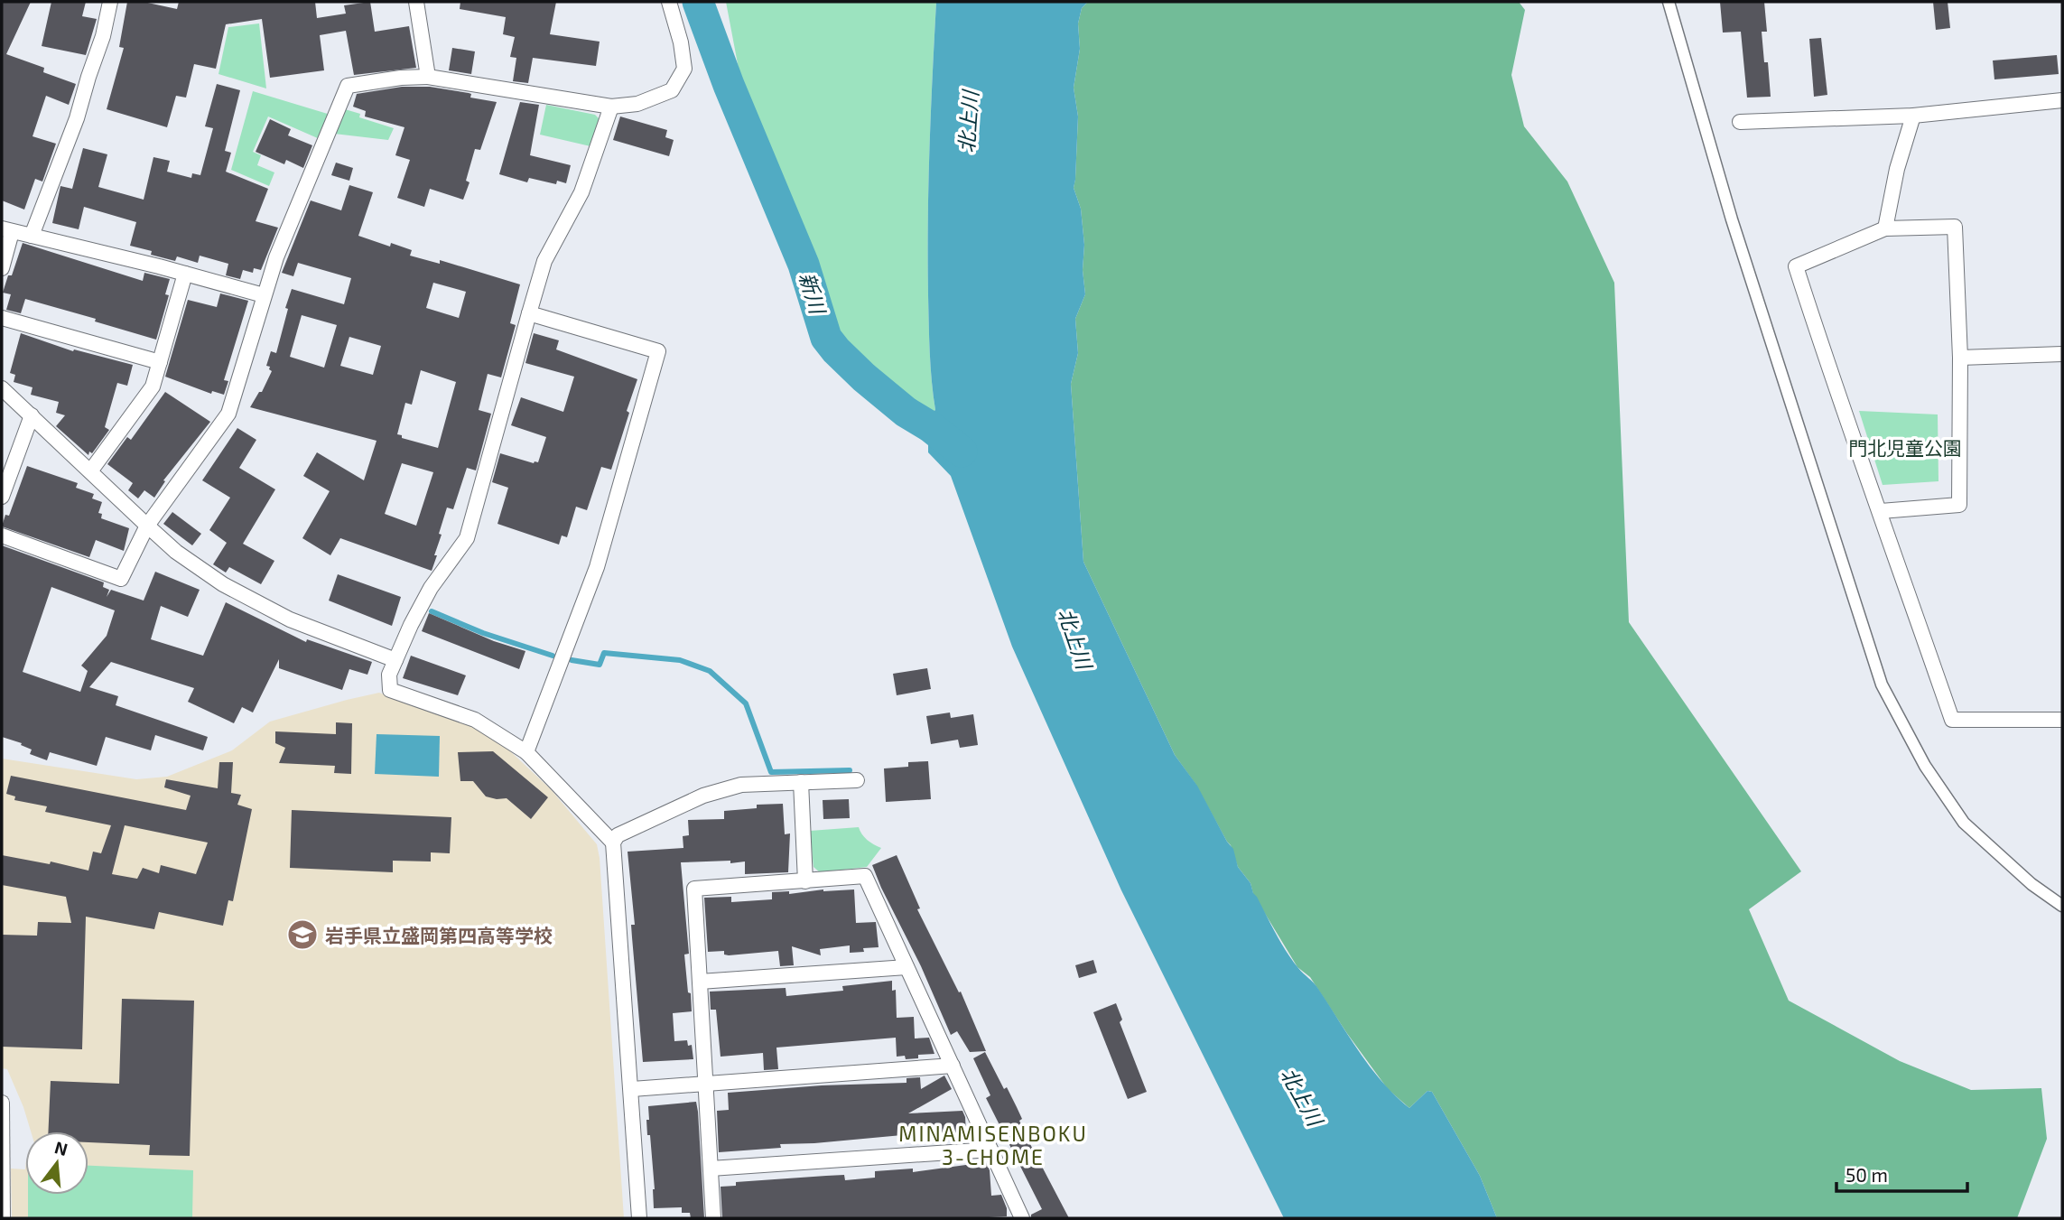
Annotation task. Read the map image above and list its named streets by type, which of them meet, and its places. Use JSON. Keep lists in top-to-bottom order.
{
  "districts": ["MINAMISENBOKU 3-CHOME"],
  "water": ["北上川", "新川"],
  "parks": ["門北児童公園"],
  "places": {
    "school or university": ["岩手県立盛岡第四高等学校"]
  },
  "scale_bar": "50 m",
  "north": "top"
}
